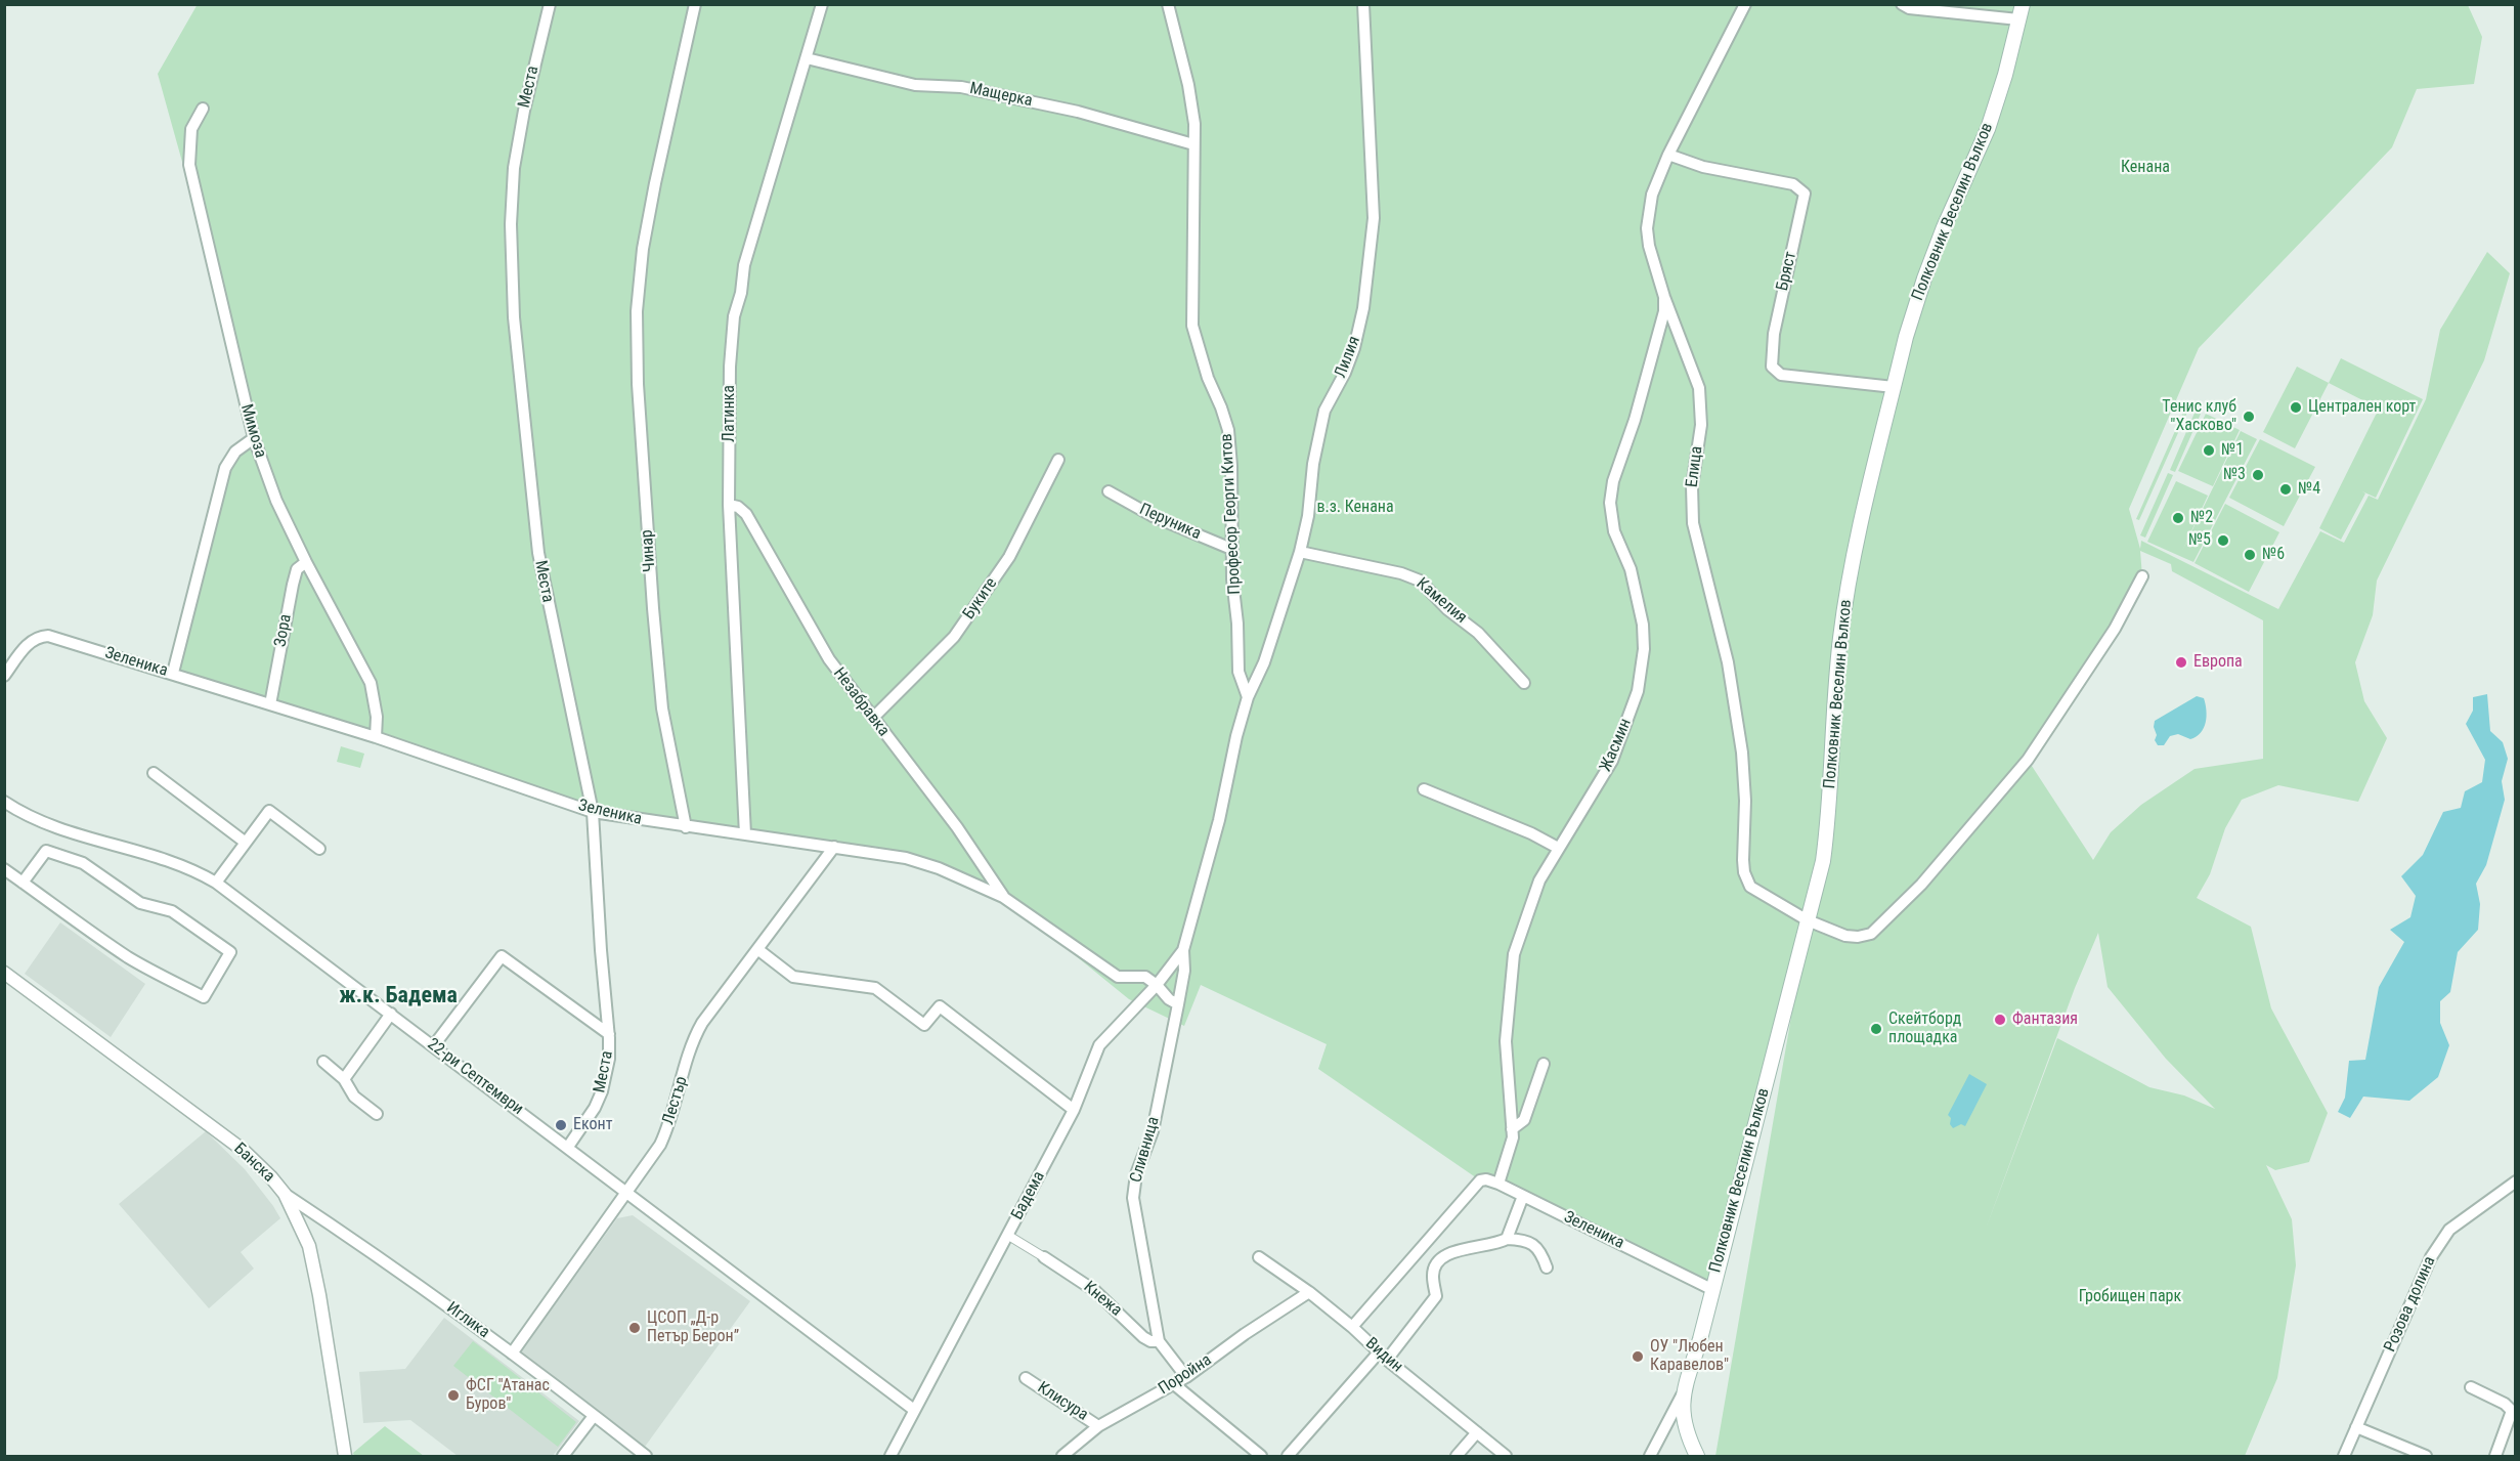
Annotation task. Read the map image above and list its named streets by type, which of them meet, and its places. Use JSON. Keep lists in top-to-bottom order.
{
  "streets": {
    "main road": ["Полковник Веселин Вълков"],
    "street": [
      "Места",
      "Мащерка",
      "Бряст",
      "Лилия",
      "Латинка",
      "Мимоза",
      "Елица",
      "Професор Георги Китов",
      "Перуника",
      "Чинар",
      "Буките",
      "Камелия",
      "Зора",
      "Зеленика",
      "Незабравка",
      "Жасмин",
      "22-ри Септември",
      "Лестър",
      "Сливница",
      "Банска",
      "Бадема",
      "Кнежа",
      "Розова долина",
      "Иглика",
      "Видин",
      "Поройна",
      "Клисура"
    ]
  },
  "crossings": [
    ["Места", "Зеленика"],
    ["Места", "22-ри Септември"],
    ["Мащерка", "Латинка"],
    ["Мащерка", "Професор Георги Китов"],
    ["Полковник Веселин Вълков", "Бряст"],
    ["Полковник Веселин Вълков", "Елица"],
    ["Полковник Веселин Вълков", "Зеленика"],
    ["Бряст", "Елица"],
    ["Лилия", "Професор Георги Китов"],
    ["Лилия", "Камелия"],
    ["Латинка", "Зеленика"],
    ["Латинка", "Незабравка"],
    ["Мимоза", "Зора"],
    ["Мимоза", "Зеленика"],
    ["Елица", "Жасмин"],
    ["Професор Георги Китов", "Перуника"],
    ["Чинар", "Зеленика"],
    ["Буките", "Незабравка"],
    ["Зора", "Зеленика"],
    ["Зеленика", "Незабравка"],
    ["Зеленика", "Жасмин"],
    ["Зеленика", "Лестър"],
    ["Зеленика", "Сливница"],
    ["Зеленика", "Бадема"],
    ["22-ри Септември", "Лестър"],
    ["22-ри Септември", "Бадема"],
    ["Лестър", "Иглика"],
    ["Сливница", "Бадема"],
    ["Сливница", "Кнежа"],
    ["Сливница", "Поройна"],
    ["Банска", "Иглика"],
    ["Видин", "Поройна"],
    ["Поройна", "Клисура"]
  ],
  "districts": ["ж.к. Бадема"],
  "parks": ["Кенана", "в.з. Кенана", "Гробищен парк"],
  "places": [
    "Централен корт",
    "Тенис клуб \"Хасково\"",
    "№1",
    "№3",
    "№4",
    "№2",
    "№5",
    "№6",
    "Европа",
    "Фантазия",
    "Скейтборд площадка",
    "Еконт",
    "ЦСОП „Д-р Петър Берон”",
    "ОУ \"Любен Каравелов\"",
    "ФСГ \"Атанас Буров\""
  ]
}
